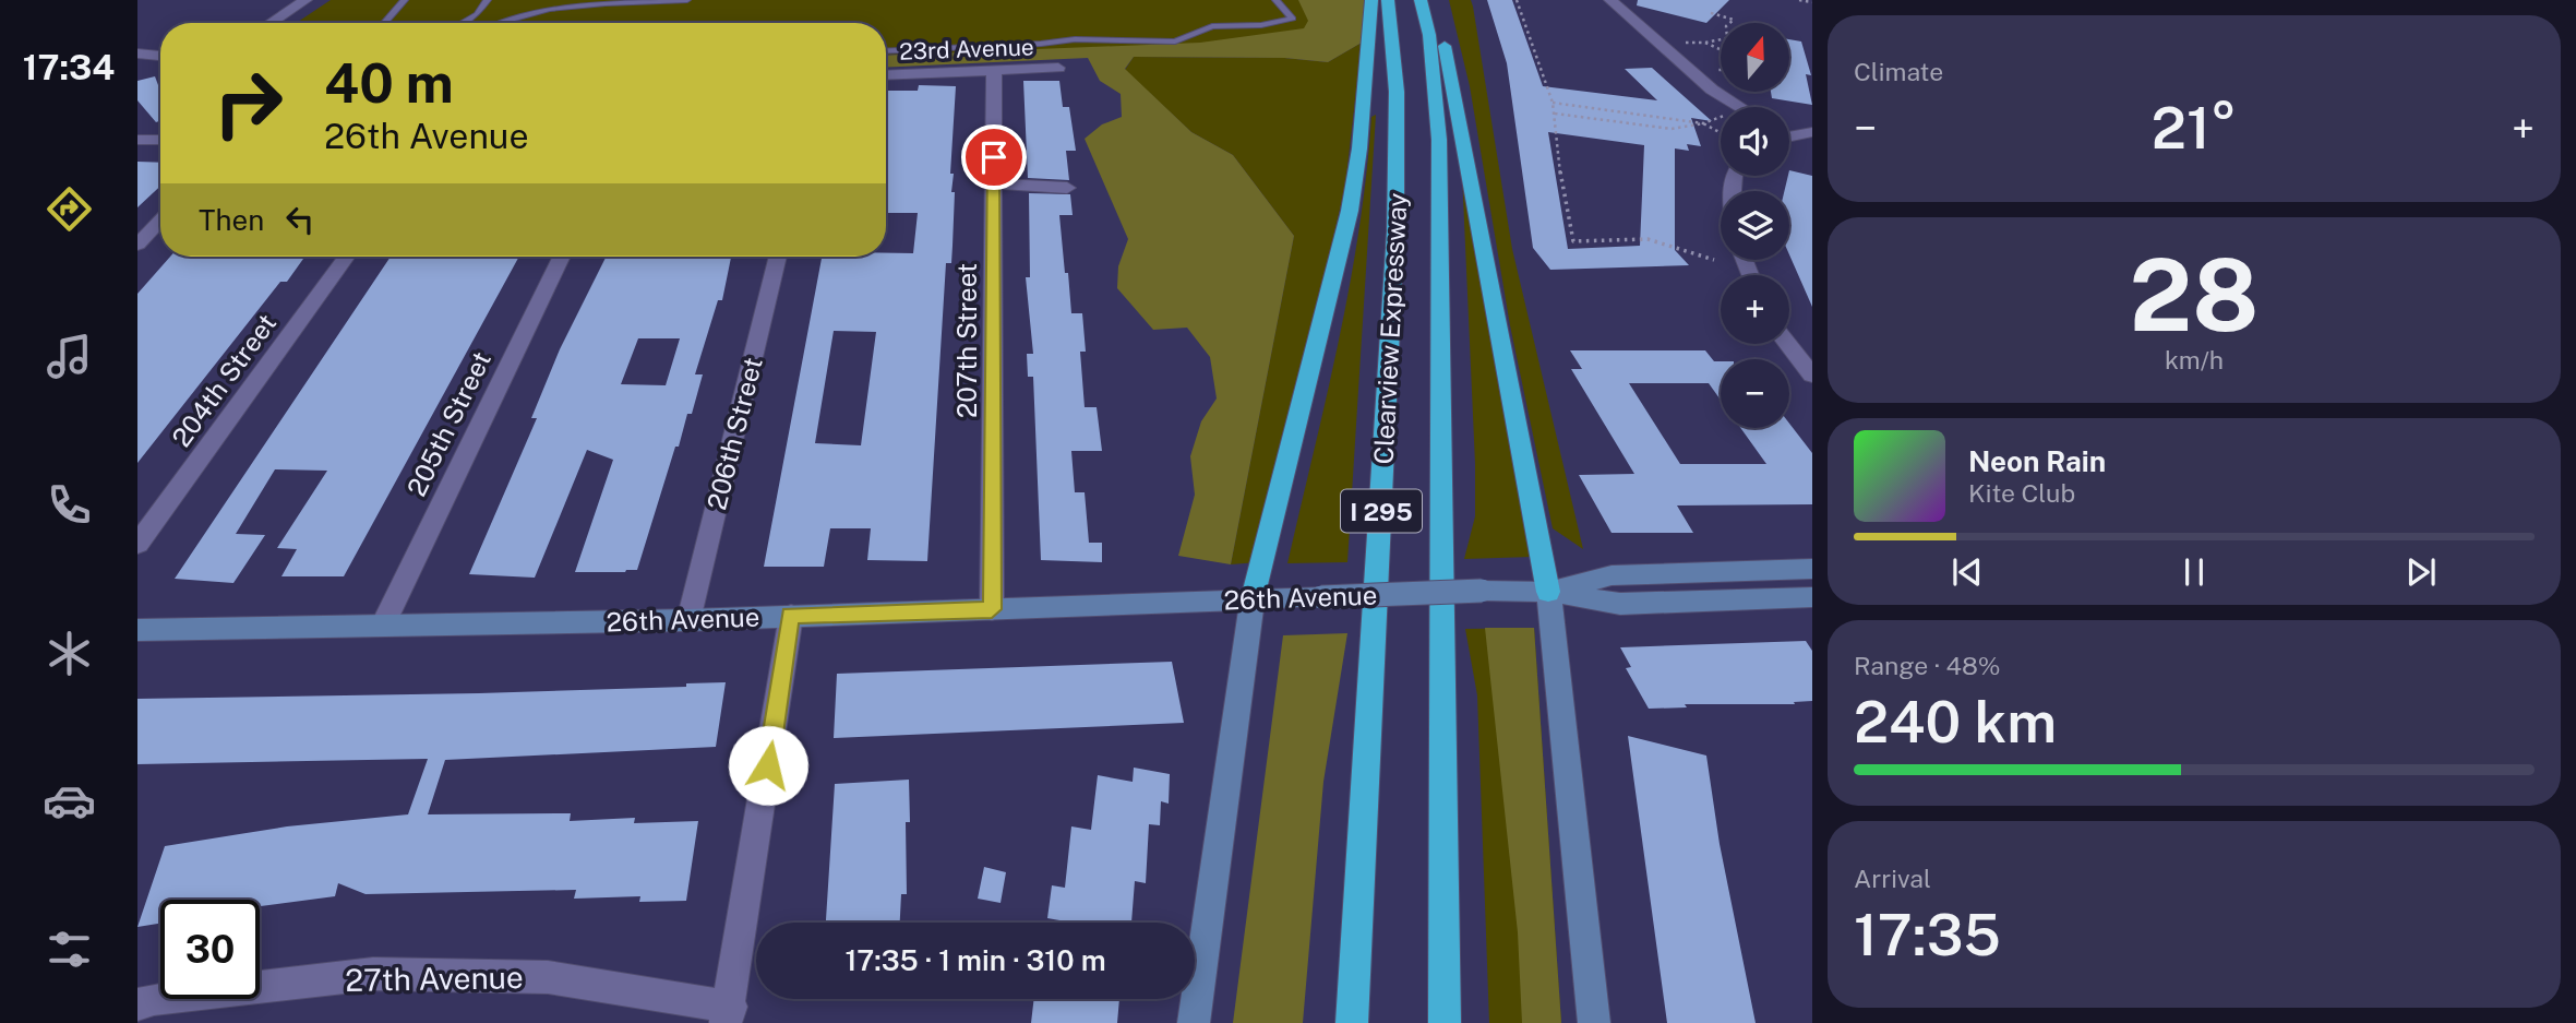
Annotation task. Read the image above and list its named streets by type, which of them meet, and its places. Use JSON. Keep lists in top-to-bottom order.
{
  "streets": {
    "highway": ["Clearview Expressway", "I 295"],
    "street": [
      "23rd Avenue",
      "207th Street",
      "204th Street",
      "205th Street",
      "206th Street",
      "26th Avenue",
      "27th Avenue"
    ]
  },
  "crossings": [
    ["23rd Avenue", "207th Street"],
    ["207th Street", "26th Avenue"],
    ["205th Street", "26th Avenue"],
    ["206th Street", "26th Avenue"]
  ],
  "north": "top",
  "page": {
    "tabs": "17:34",
    "tile": [
      "Climate",
      ["28", "km/h"],
      ["Range · 48%", "240 km"],
      ["Arrival", "17:35"]
    ],
    "map_buttons": ["+", "−"],
    "turn": ["40 m", "26th Avenue"],
    "heat": ["−", "21°", "+"],
    "then": "Then",
    "song": ["Neon Rain", "Kite Club"],
    "limit": "30",
    "trip": "17:35 · 1 min · 310 m"
  }
}
